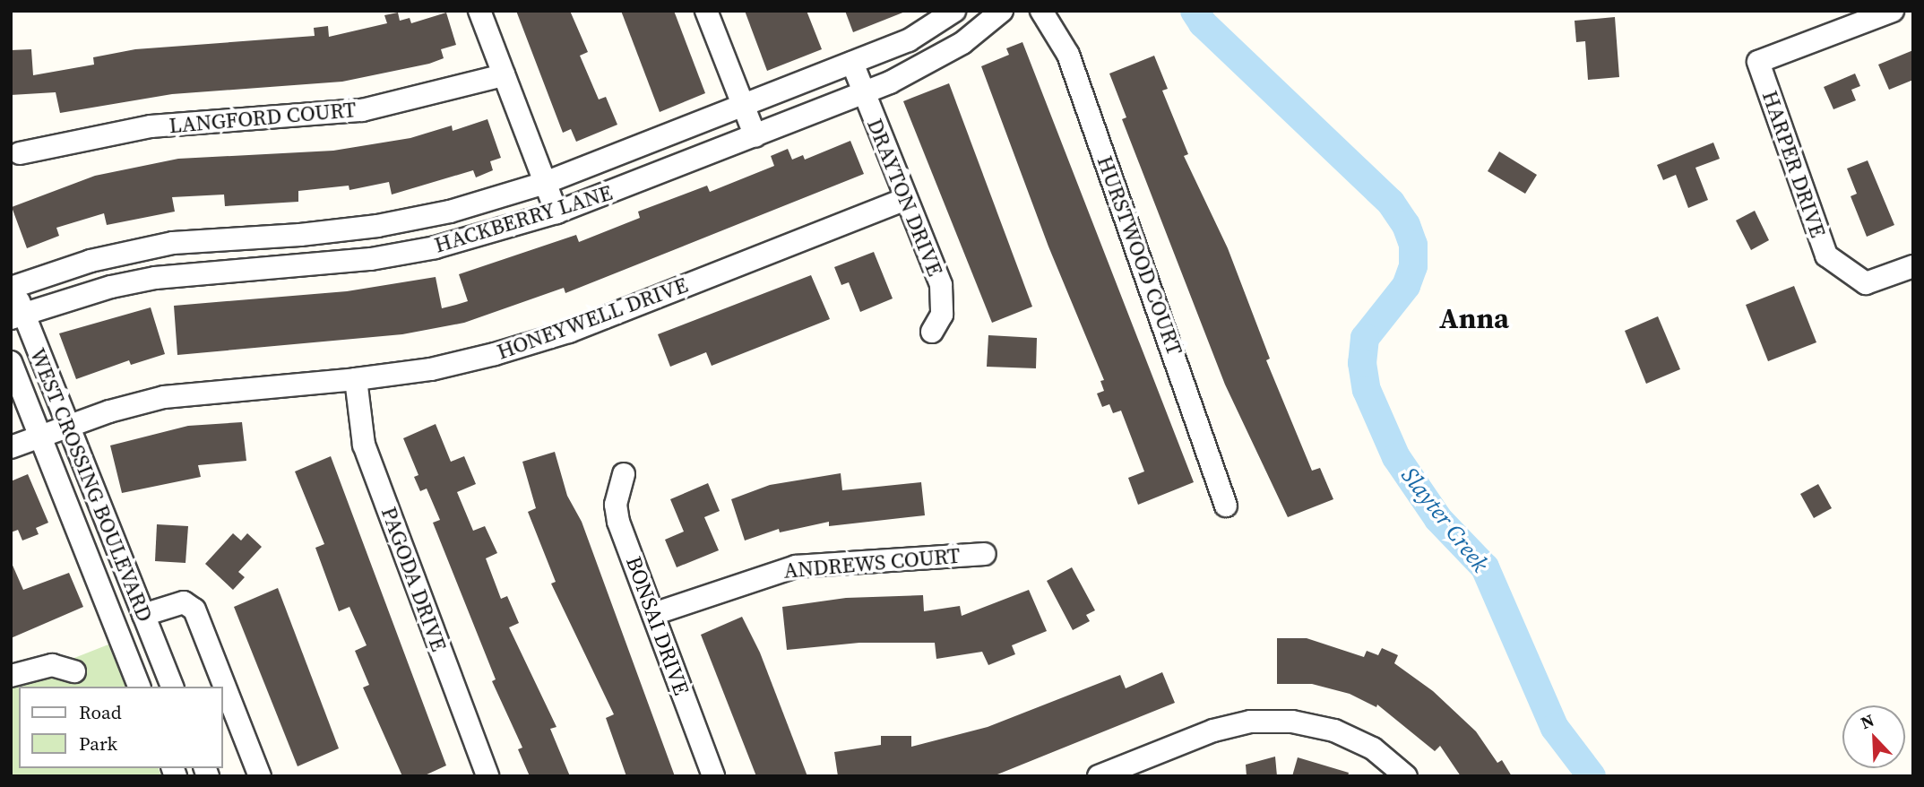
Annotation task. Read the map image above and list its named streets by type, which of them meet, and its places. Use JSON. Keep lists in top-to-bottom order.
{
  "streets": {
    "street": [
      "LANGFORD COURT",
      "HARPER DRIVE",
      "DRAYTON DRIVE",
      "HACKBERRY LANE",
      "HURSTWOOD COURT",
      "HONEYWELL DRIVE",
      "WEST CROSSING BOULEVARD",
      "ANDREWS COURT",
      "PAGODA DRIVE",
      "BONSAI DRIVE"
    ]
  },
  "crossings": [
    ["DRAYTON DRIVE", "HACKBERRY LANE"],
    ["DRAYTON DRIVE", "HONEYWELL DRIVE"],
    ["HACKBERRY LANE", "WEST CROSSING BOULEVARD"],
    ["HONEYWELL DRIVE", "WEST CROSSING BOULEVARD"],
    ["HONEYWELL DRIVE", "PAGODA DRIVE"],
    ["ANDREWS COURT", "BONSAI DRIVE"]
  ],
  "districts": ["Anna"],
  "water": ["Slayter Creek"],
  "legend": ["Road", "Park"],
  "north": "top left"
}
